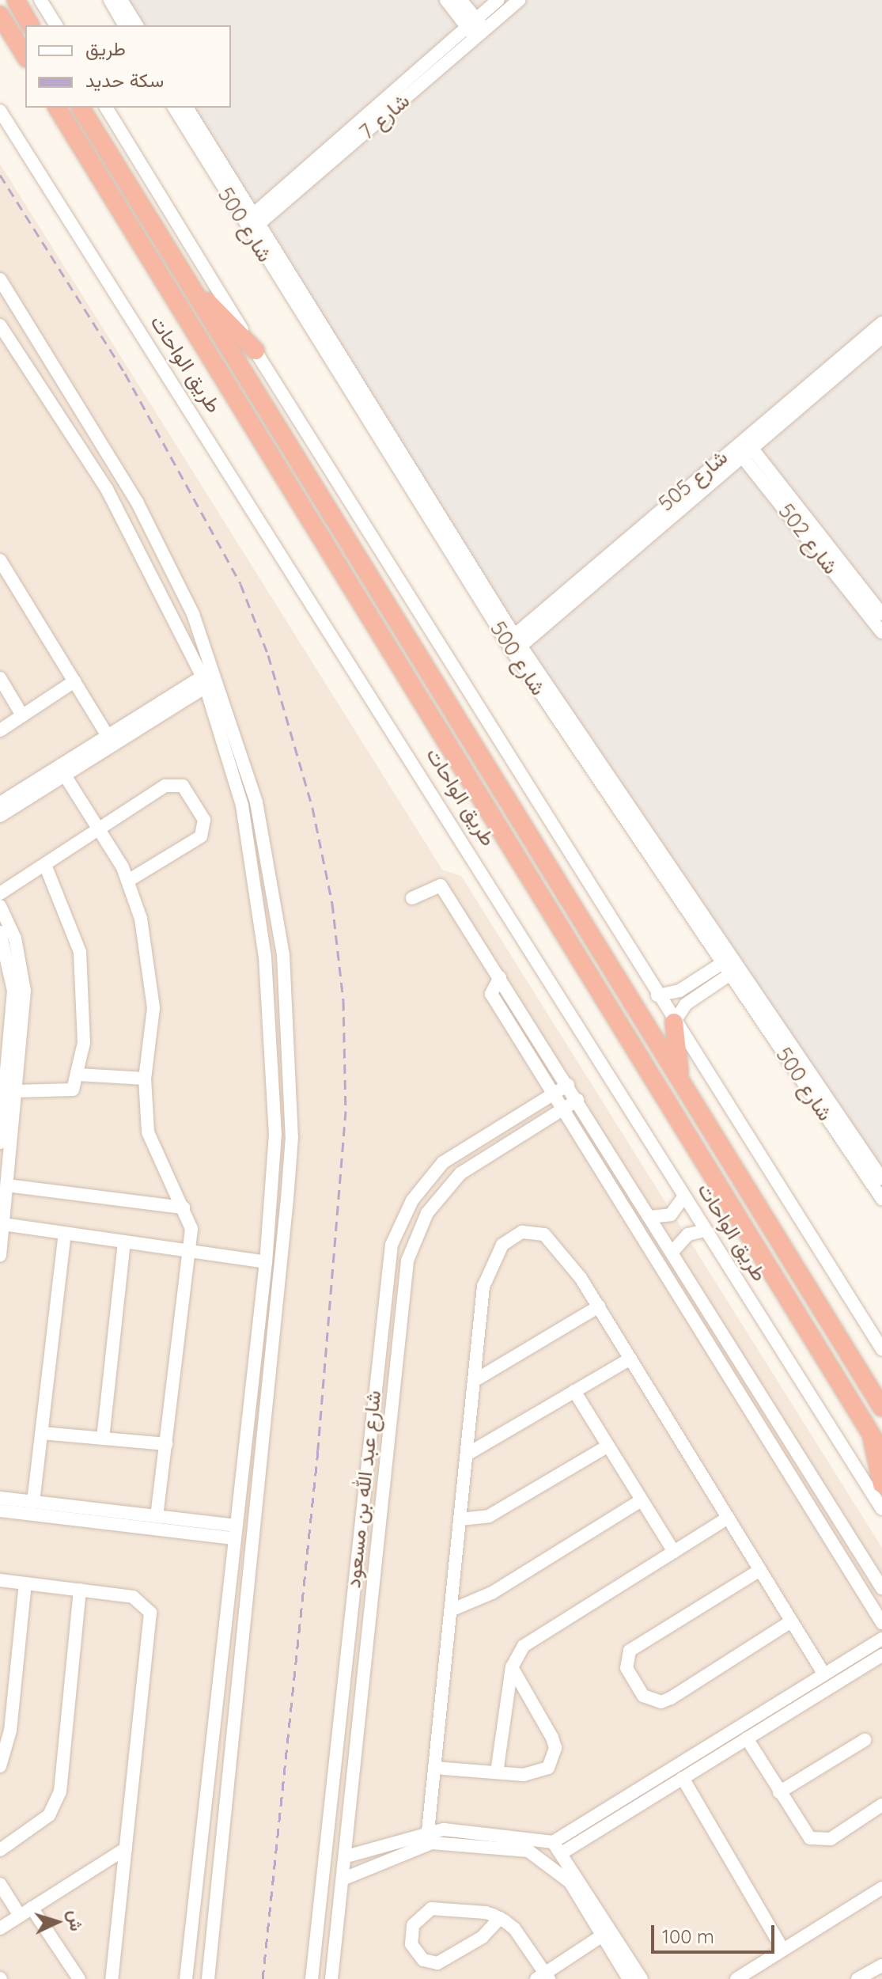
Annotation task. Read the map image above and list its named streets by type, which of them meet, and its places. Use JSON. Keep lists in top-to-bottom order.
{
  "streets": {
    "highway": ["طريق الواحات"],
    "street": [
      "شارع 7",
      "شارع 500",
      "شارع 505",
      "شارع 502",
      "شارع عبد الله بن مسعود"
    ]
  },
  "crossings": [
    ["شارع 7", "شارع 500"],
    ["شارع 500", "شارع 505"],
    ["شارع 505", "شارع 502"]
  ],
  "legend": ["طريق", "سكة حديد"],
  "scale_bar": "100 m",
  "north": "right"
}
